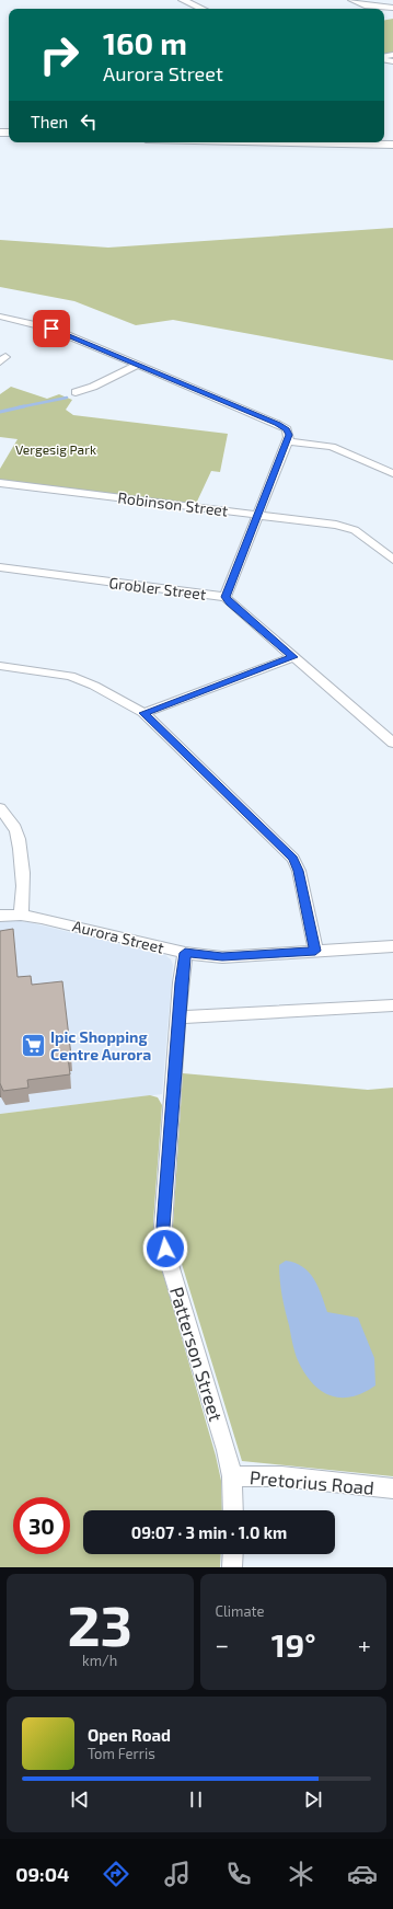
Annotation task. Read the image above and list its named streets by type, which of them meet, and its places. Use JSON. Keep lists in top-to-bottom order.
{
  "streets": {
    "street": [
      "Robinson Street",
      "Grobler Street",
      "Aurora Street",
      "Patterson Street",
      "Pretorius Road"
    ]
  },
  "crossings": [
    ["Aurora Street", "Patterson Street"],
    ["Patterson Street", "Pretorius Road"]
  ],
  "parks": ["Vergesig Park"],
  "places": {
    "supermarket": ["Ipic Shopping Centre Aurora"]
  },
  "page": {
    "turn": ["160 m", "Aurora Street"],
    "then": "Then",
    "limit": "30",
    "trip": "09:07 · 3 min · 1.0 km",
    "tile": [
      ["23", "km/h"],
      "Climate"
    ],
    "heat": ["−", "19°", "+"],
    "song": ["Open Road", "Tom Ferris"],
    "tabs": "09:04"
  }
}
